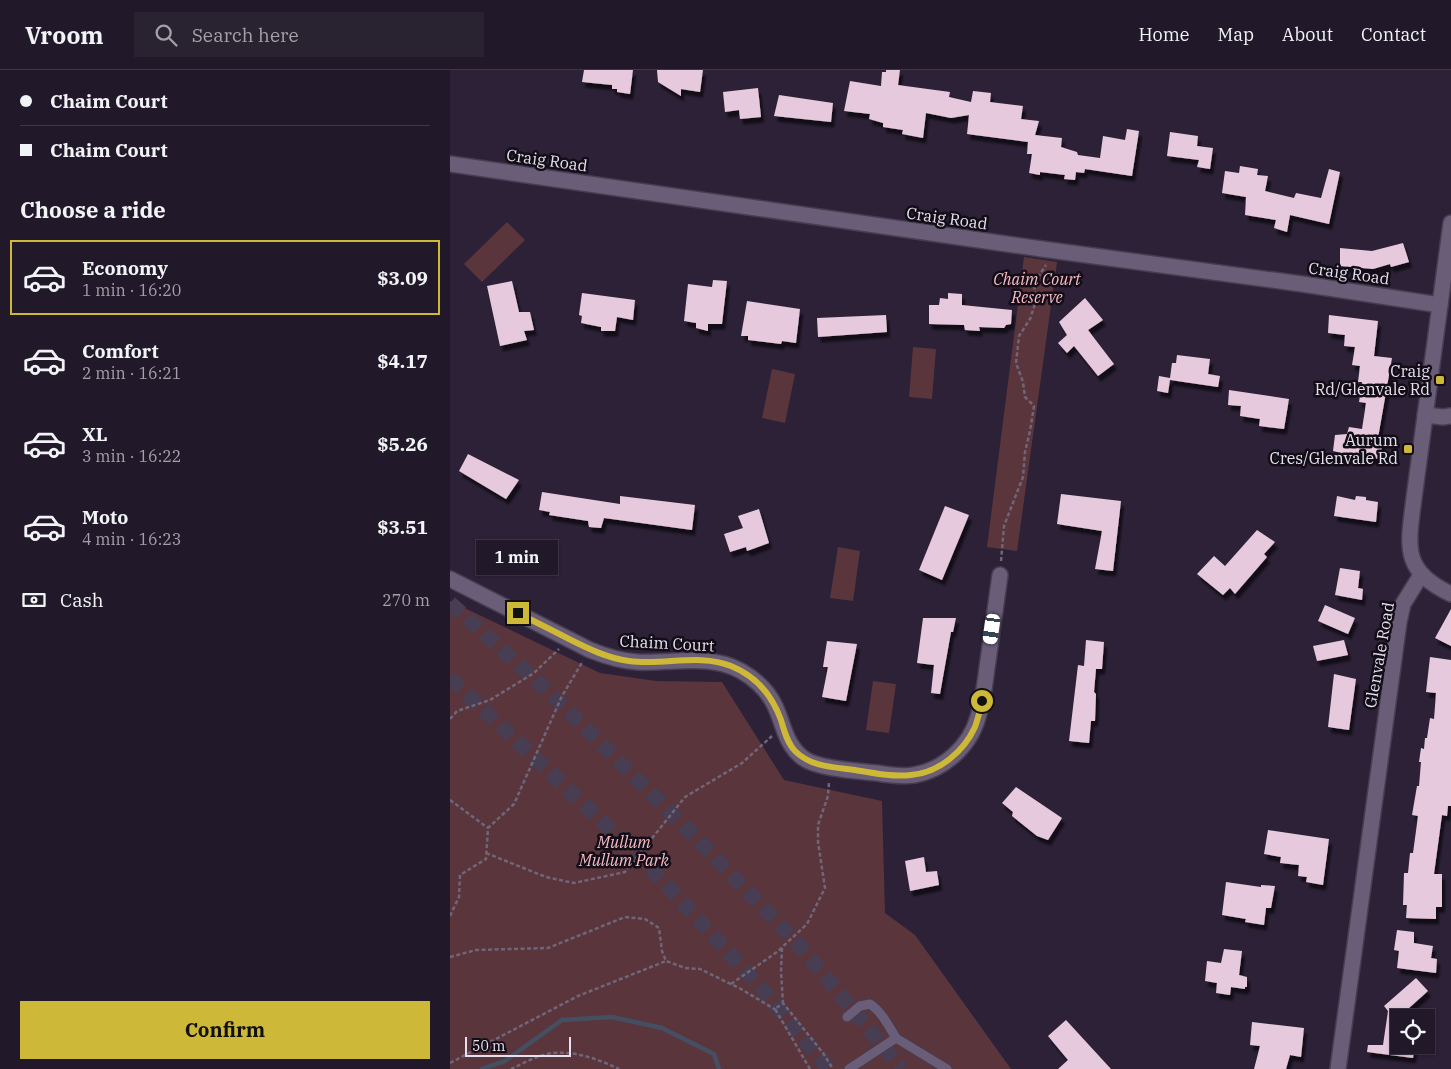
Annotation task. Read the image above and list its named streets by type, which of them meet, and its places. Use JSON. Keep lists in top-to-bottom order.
{
  "streets": {
    "street": ["Craig Road", "Chaim Court", "Glenvale Road"]
  },
  "parks": ["Chaim Court Reserve", "Mullum Mullum Park"],
  "places": {
    "transit": ["Craig Rd/Glenvale Rd", "Aurum Cres/Glenvale Rd"]
  },
  "scale_bar": "50 m",
  "page": {
    "header": "Vroom",
    "search": "Search here",
    "nav": [
      "Home",
      "Map",
      "About",
      "Contact"
    ],
    "banner": ["Chaim Court", "Chaim Court"],
    "heading": "Choose a ride",
    "list": [
      {
        "name": "Economy",
        "note": "1 min · 16:20",
        "value": "$3.09"
      },
      {
        "name": "Comfort",
        "note": "2 min · 16:21",
        "value": "$4.17"
      },
      {
        "name": "XL",
        "note": "3 min · 16:22",
        "value": "$5.26"
      },
      {
        "name": "Moto",
        "note": "4 min · 16:23",
        "value": "$3.51"
      }
    ],
    "bubble": "1 min",
    "pay": ["Cash", "270 m"],
    "buttons": "Confirm",
    "scale": "50 m"
  }
}
